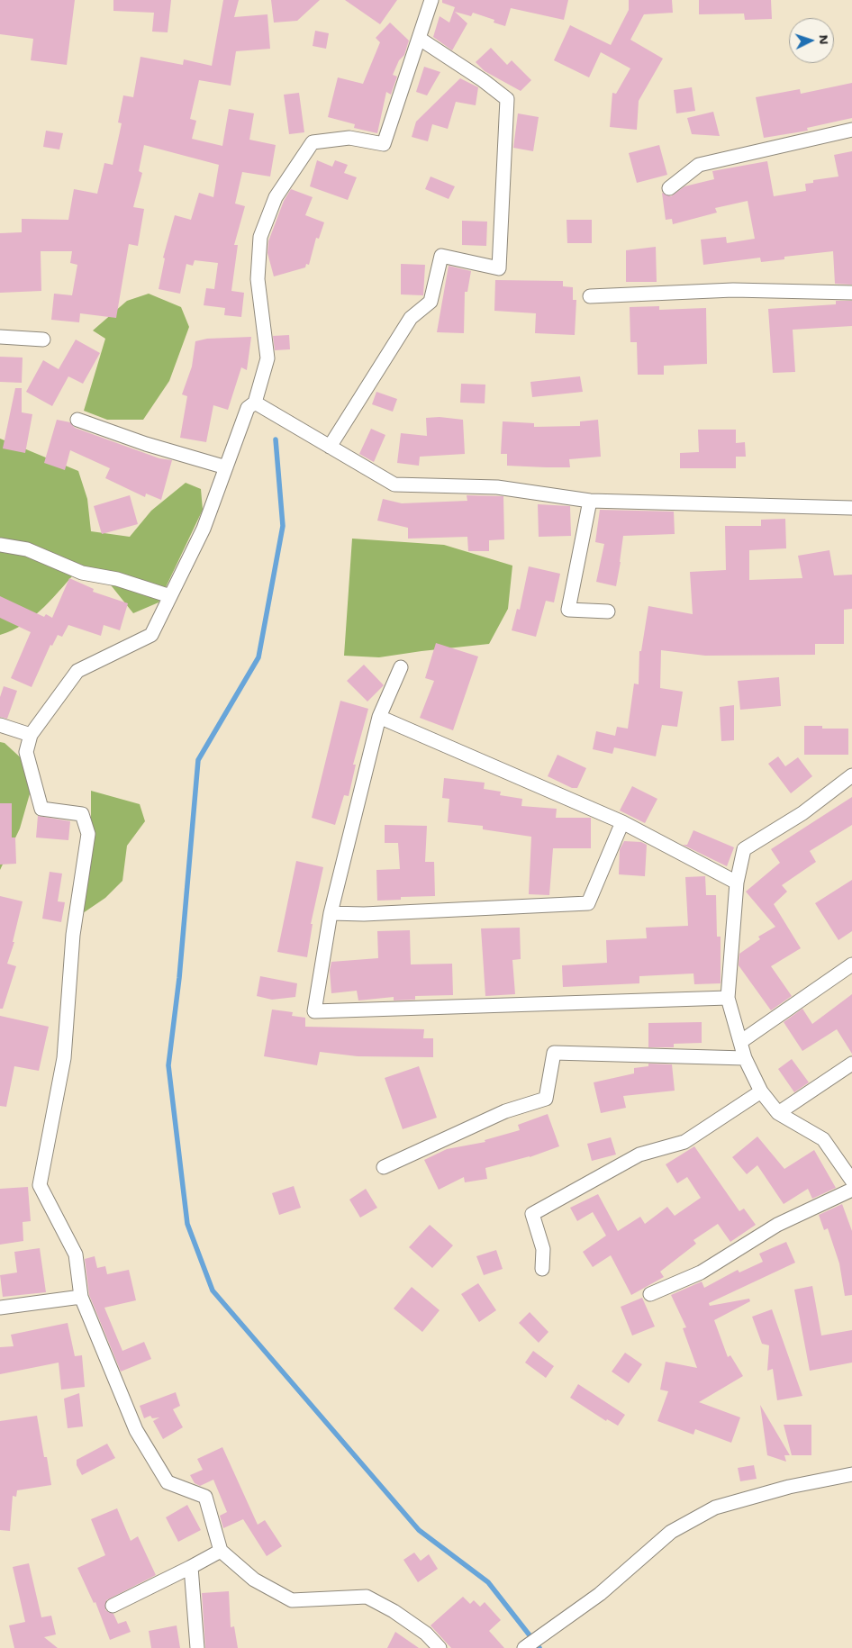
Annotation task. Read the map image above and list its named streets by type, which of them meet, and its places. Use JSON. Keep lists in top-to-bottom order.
{
  "north": "right"
}
